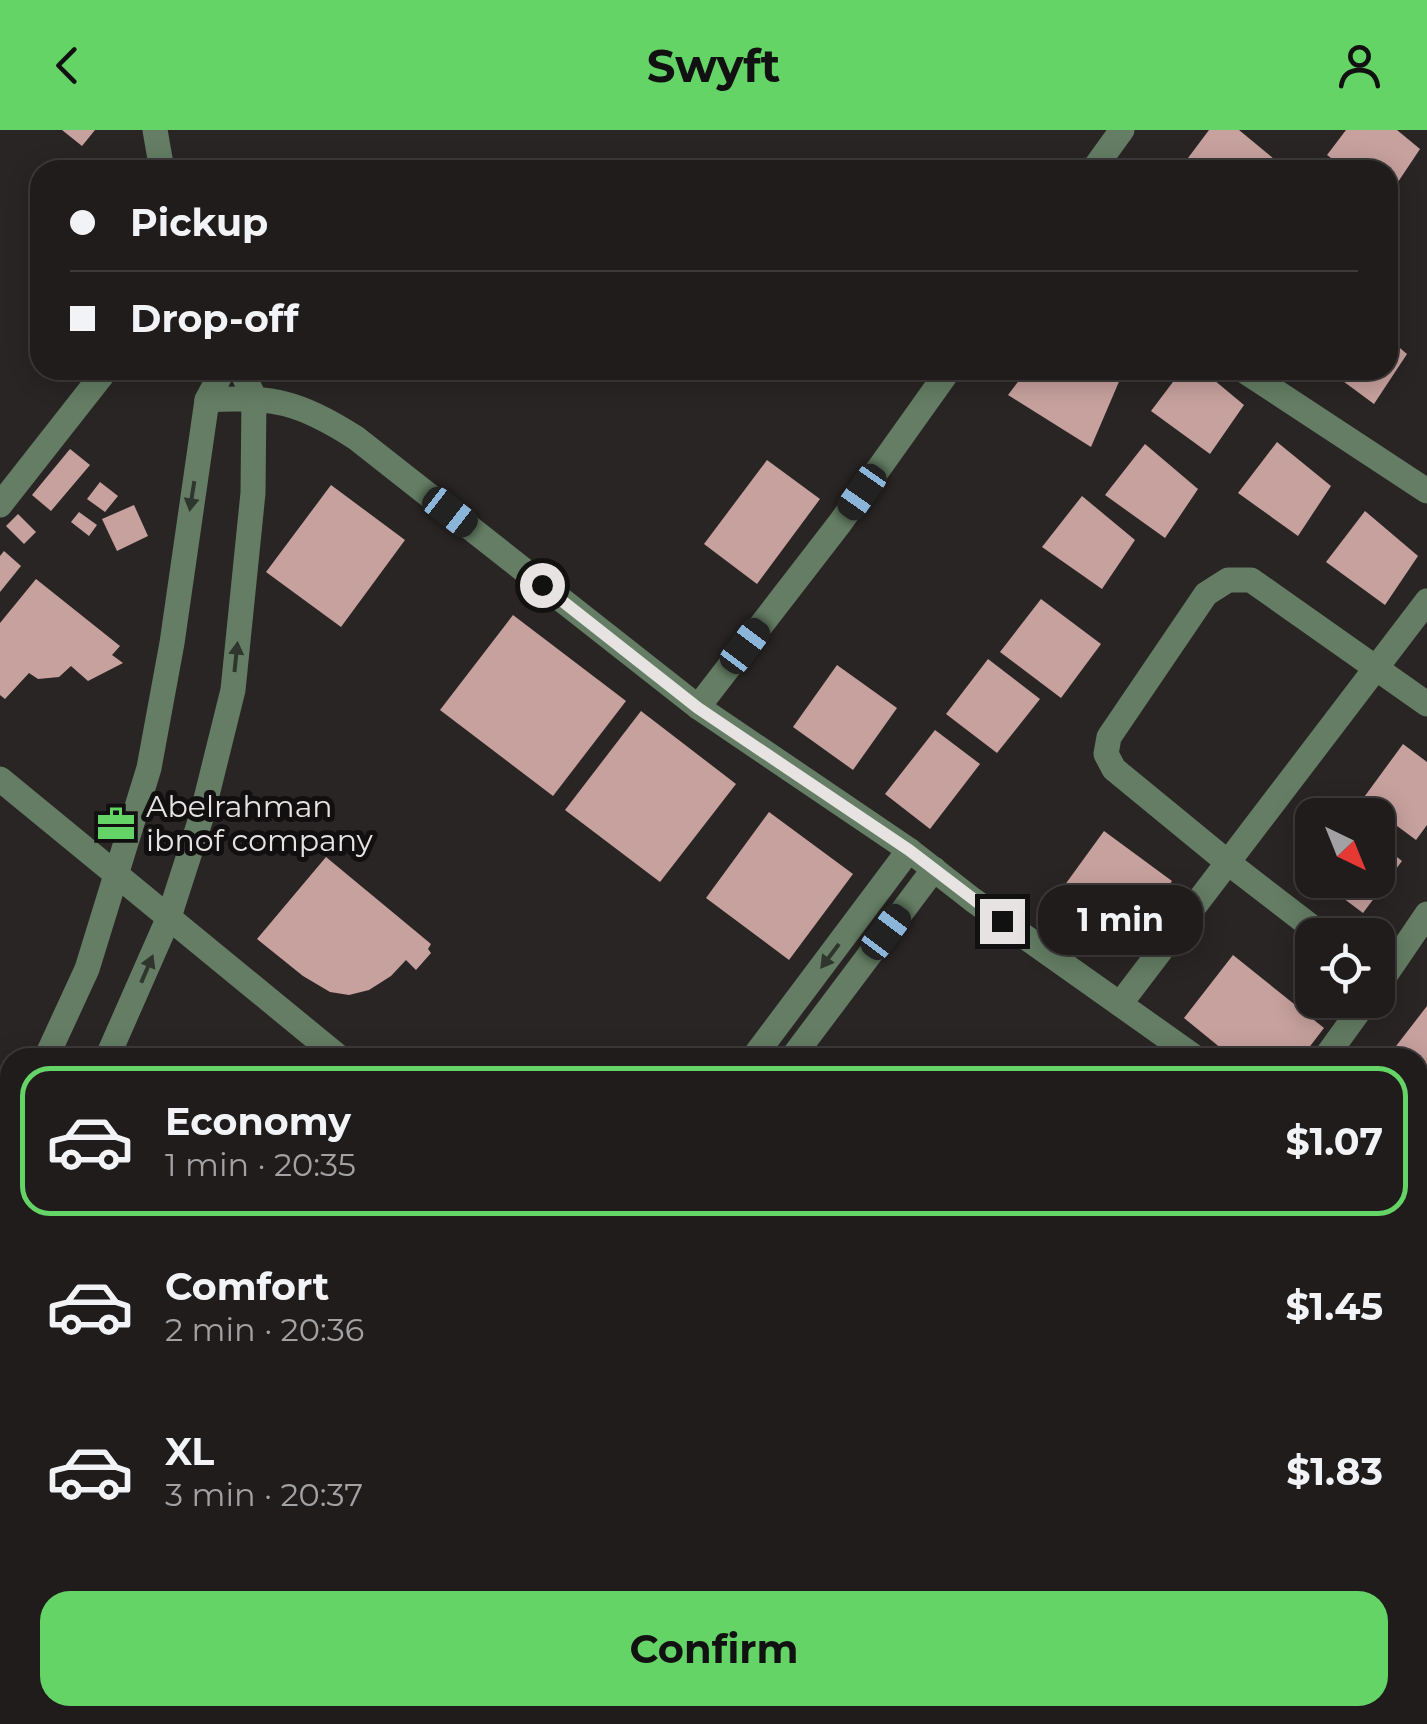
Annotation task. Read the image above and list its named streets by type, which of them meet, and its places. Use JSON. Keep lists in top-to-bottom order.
{
  "places": {
    "office": ["Abelrahman ibnof company"]
  },
  "north": "bottom right",
  "page": {
    "header": "Swyft",
    "banner": ["Pickup", "Drop-off"],
    "bubble": "1 min",
    "list": [
      {
        "name": "Economy",
        "note": "1 min · 20:35",
        "value": "$1.07"
      },
      {
        "name": "Comfort",
        "note": "2 min · 20:36",
        "value": "$1.45"
      },
      {
        "name": "XL",
        "note": "3 min · 20:37",
        "value": "$1.83"
      }
    ],
    "buttons": "Confirm"
  }
}
